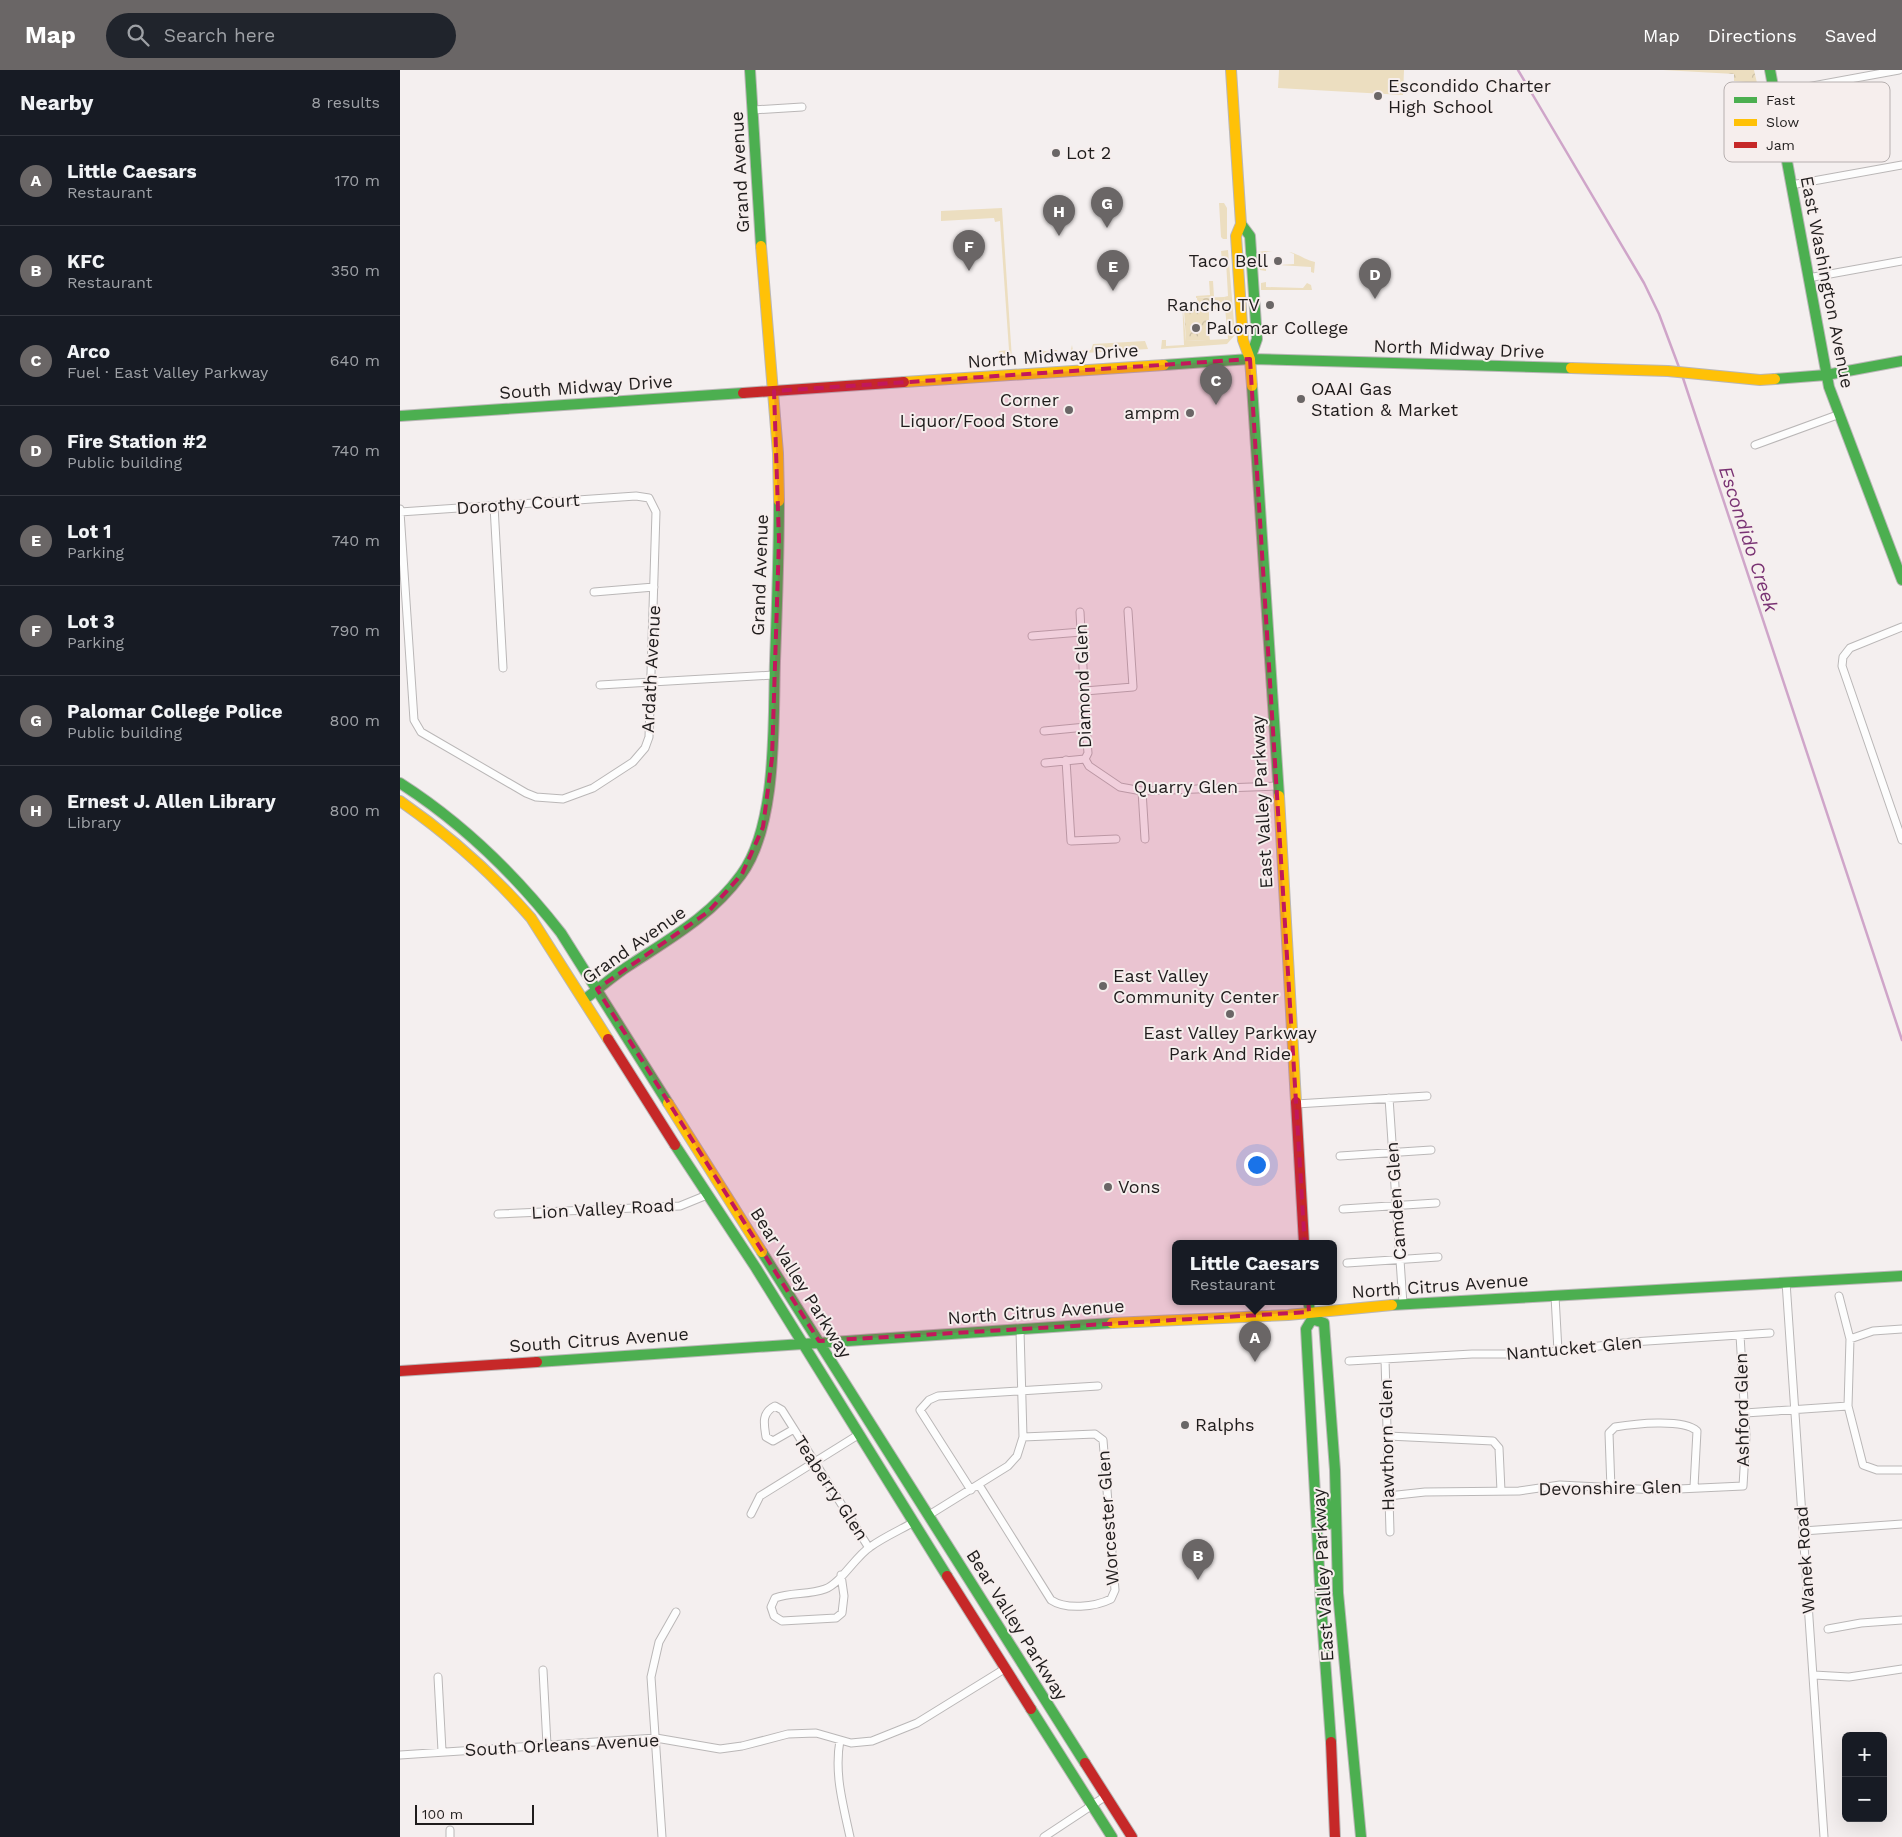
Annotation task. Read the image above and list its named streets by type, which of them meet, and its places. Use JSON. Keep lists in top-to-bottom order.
{
  "streets": {
    "main road": [
      "Grand Avenue",
      "East Washington Avenue",
      "North Midway Drive",
      "South Midway Drive",
      "East Valley Parkway",
      "Bear Valley Parkway",
      "North Citrus Avenue",
      "South Citrus Avenue"
    ],
    "street": [
      "Dorothy Court",
      "Ardath Avenue",
      "Diamond Glen",
      "Quarry Glen",
      "Camden Glen",
      "Lion Valley Road",
      "Nantucket Glen",
      "Ashford Glen",
      "Hawthorn Glen",
      "Teaberry Glen",
      "Devonshire Glen",
      "Worcester Glen",
      "Wanek Road",
      "South Orleans Avenue"
    ]
  },
  "crossings": [
    ["Grand Avenue", "North Midway Drive"],
    ["Grand Avenue", "South Midway Drive"],
    ["Grand Avenue", "Bear Valley Parkway"],
    ["East Washington Avenue", "North Midway Drive"],
    ["North Midway Drive", "South Midway Drive"],
    ["North Midway Drive", "East Valley Parkway"],
    ["Dorothy Court", "Ardath Avenue"],
    ["Diamond Glen", "Quarry Glen"],
    ["Quarry Glen", "East Valley Parkway"],
    ["East Valley Parkway", "North Citrus Avenue"],
    ["Camden Glen", "North Citrus Avenue"],
    ["Lion Valley Road", "Bear Valley Parkway"],
    ["Bear Valley Parkway", "North Citrus Avenue"],
    ["Bear Valley Parkway", "South Citrus Avenue"],
    ["Bear Valley Parkway", "South Orleans Avenue"],
    ["North Citrus Avenue", "South Citrus Avenue"],
    ["North Citrus Avenue", "Wanek Road"],
    ["Nantucket Glen", "Ashford Glen"],
    ["Nantucket Glen", "Hawthorn Glen"],
    ["Ashford Glen", "Devonshire Glen"],
    ["Hawthorn Glen", "Devonshire Glen"]
  ],
  "water": ["Escondido Creek"],
  "places": [
    "Escondido Charter High School",
    "Lot 2",
    "Taco Bell",
    "Rancho TV",
    "Palomar College",
    "OAAI Gas Station & Market",
    "Corner Liquor/Food Store",
    "ampm",
    "East Valley Community Center",
    "East Valley Parkway Park And Ride",
    "Vons",
    "Ralphs"
  ],
  "legend": ["Fast", "Slow", "Jam"],
  "scale_bar": "100 m",
  "page": {
    "header": "Map",
    "search": "Search here",
    "nav": ["Map", "Directions", "Saved"],
    "heading": ["Nearby", "8 results"],
    "list": [
      {
        "mark": "A",
        "name": "Little Caesars",
        "note": "Restaurant",
        "value": "170 m"
      },
      {
        "mark": "B",
        "name": "KFC",
        "note": "Restaurant",
        "value": "350 m"
      },
      {
        "mark": "C",
        "name": "Arco",
        "note": "Fuel · East Valley Parkway",
        "value": "640 m"
      },
      {
        "mark": "D",
        "name": "Fire Station #2",
        "note": "Public building",
        "value": "740 m"
      },
      {
        "mark": "E",
        "name": "Lot 1",
        "note": "Parking",
        "value": "740 m"
      },
      {
        "mark": "F",
        "name": "Lot 3",
        "note": "Parking",
        "value": "790 m"
      },
      {
        "mark": "G",
        "name": "Palomar College Police",
        "note": "Public building",
        "value": "800 m"
      },
      {
        "mark": "H",
        "name": "Ernest J. Allen Library",
        "note": "Library",
        "value": "800 m"
      }
    ],
    "pins": [
      "G",
      "H",
      "F",
      "E",
      "D",
      "C",
      "A",
      "B"
    ],
    "popup": ["Little Caesars", "Restaurant"],
    "map_buttons": ["+", "−"],
    "scale": "100 m"
  }
}
